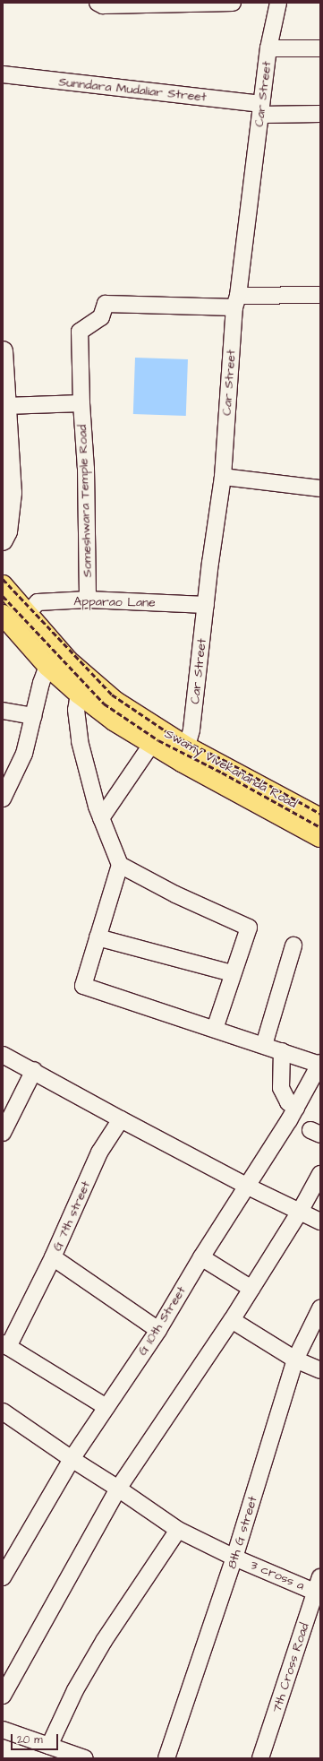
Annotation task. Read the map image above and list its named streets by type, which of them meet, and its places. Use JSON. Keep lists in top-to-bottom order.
{
  "streets": {
    "main road": ["Swamy Vivekananda Road"],
    "street": [
      "Sunndara Mudaliar Street",
      "Car Street",
      "Someshwara Temple Road",
      "Apparao Lane",
      "G 7th street",
      "G 10th Street",
      "8th G street",
      "3 cross a",
      "7th Cross Road"
    ]
  },
  "crossings": [
    ["Sunndara Mudaliar Street", "Car Street"],
    ["Car Street", "Someshwara Temple Road"],
    ["Car Street", "Apparao Lane"],
    ["Car Street", "Swamy Vivekananda Road"],
    ["Someshwara Temple Road", "Apparao Lane"],
    ["Apparao Lane", "Swamy Vivekananda Road"],
    ["G 7th street", "G 10th Street"],
    ["G 10th Street", "3 cross a"],
    ["8th G street", "3 cross a"],
    ["3 cross a", "7th Cross Road"]
  ],
  "scale_bar": "20 m"
}
